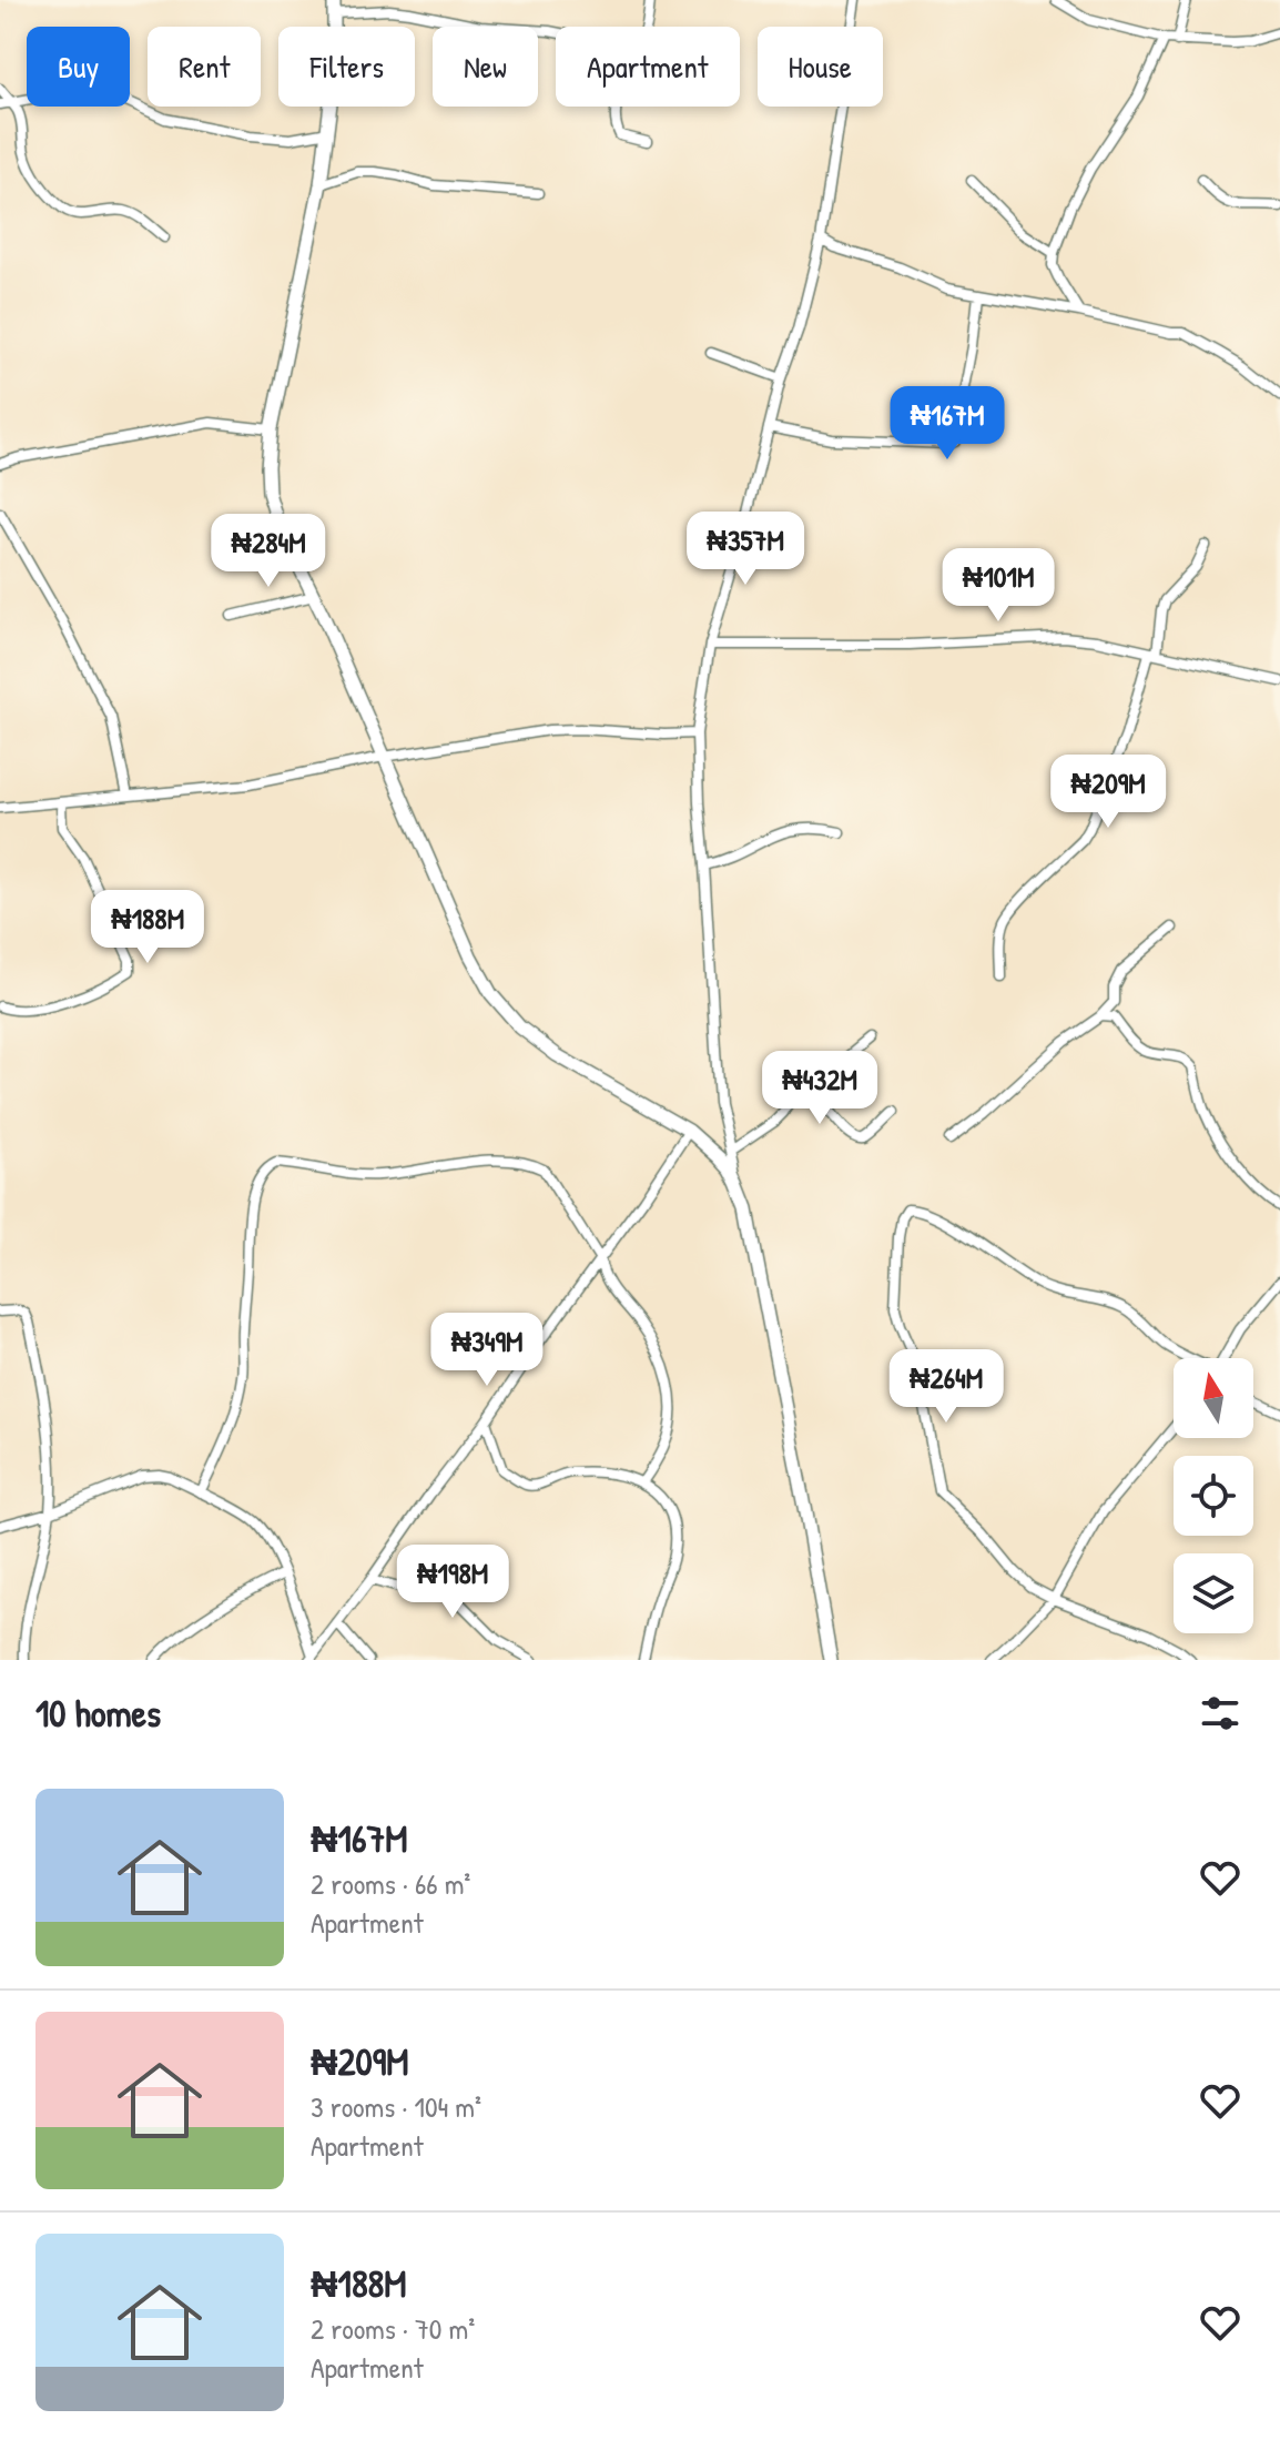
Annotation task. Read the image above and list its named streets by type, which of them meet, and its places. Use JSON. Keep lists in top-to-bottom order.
{
  "north": "top",
  "page": {
    "chip": [
      "Buy",
      "Rent",
      "Filters",
      "New",
      "Apartment",
      "House"
    ],
    "price": [
      "₦167M",
      "₦357M",
      "₦284M",
      "₦101M",
      "₦209M",
      "₦188M",
      "₦432M",
      "₦349M",
      "₦264M",
      "₦198M"
    ],
    "heading": "10 homes",
    "list": [
      {
        "name": "₦167M",
        "note": "2 rooms · 66 m² · Apartment"
      },
      {
        "name": "₦209M",
        "note": "3 rooms · 104 m² · Apartment"
      },
      {
        "name": "₦188M",
        "note": "2 rooms · 70 m² · Apartment"
      }
    ]
  }
}
